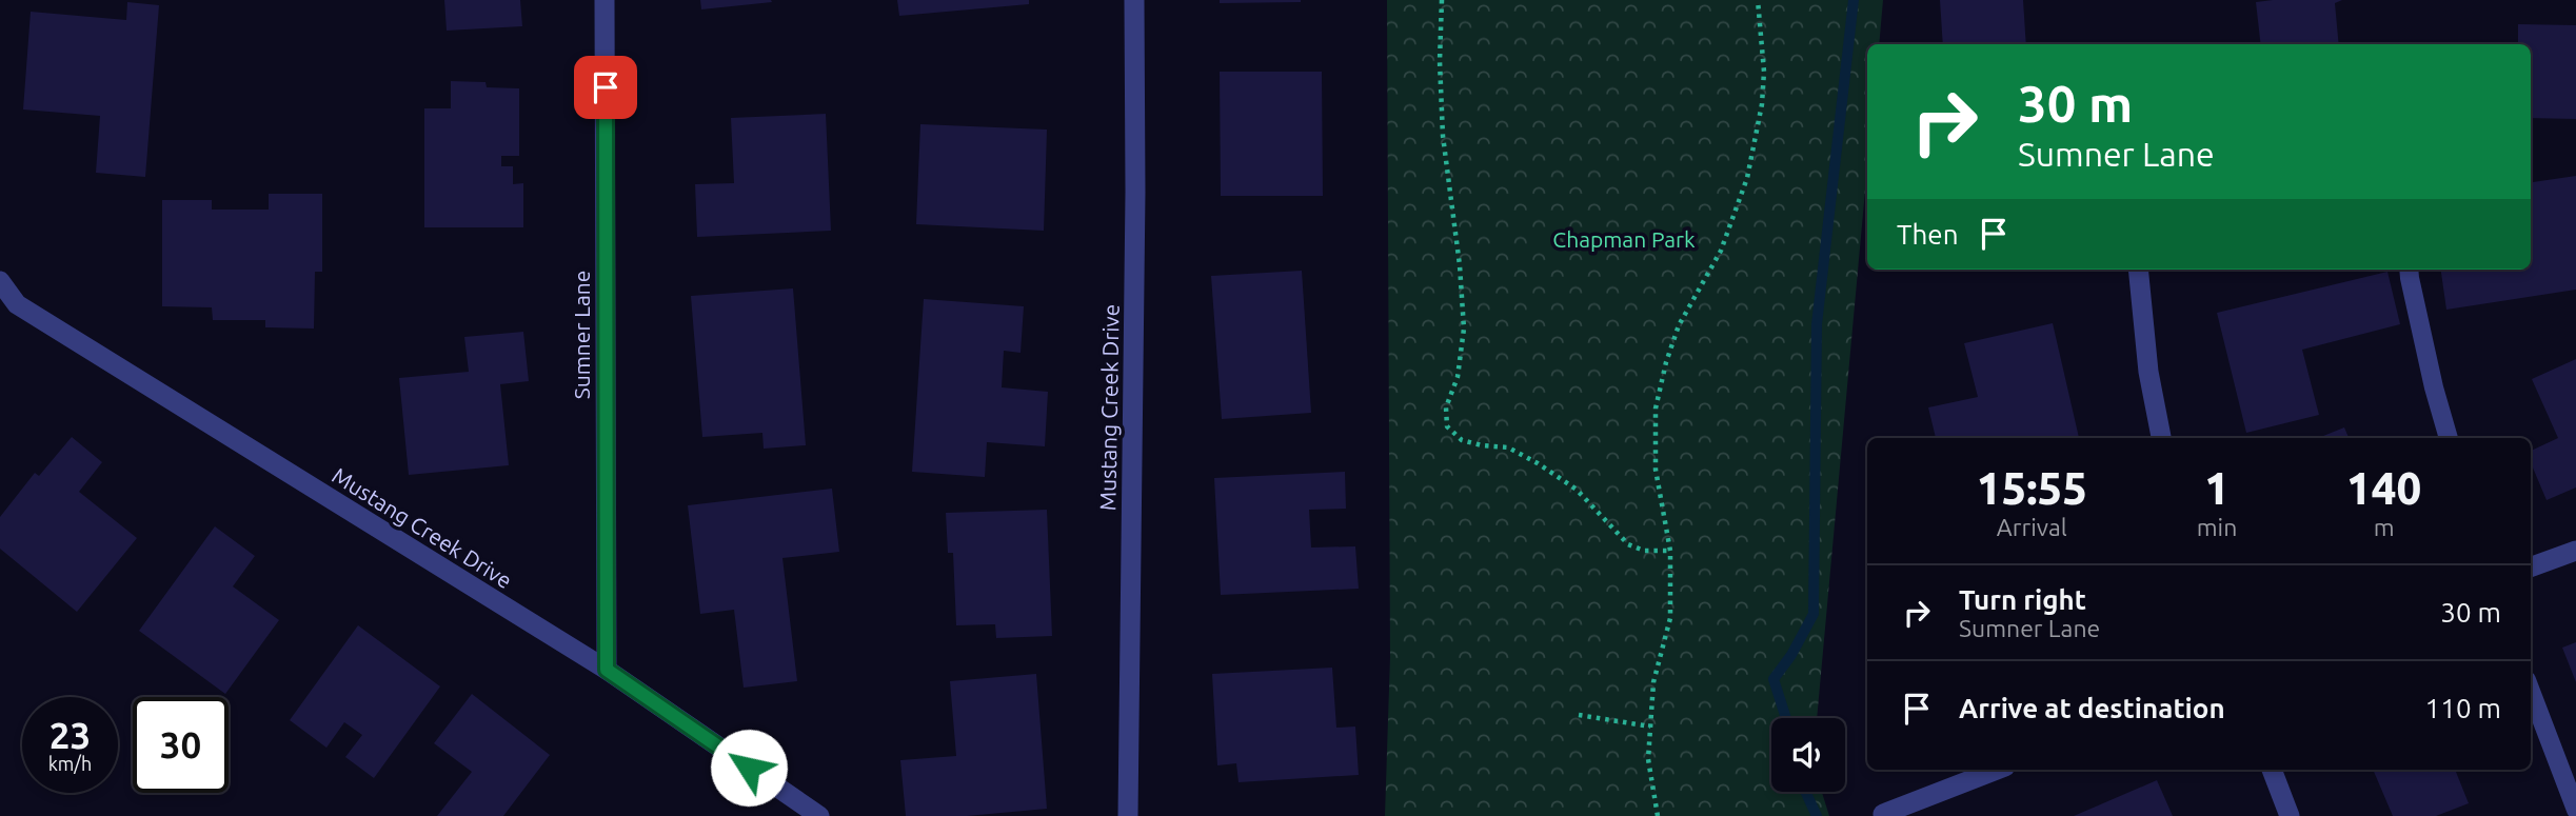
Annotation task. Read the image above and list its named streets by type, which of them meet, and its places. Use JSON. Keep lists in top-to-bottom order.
{
  "streets": {
    "street": ["Sumner Lane", "Mustang Creek Drive"]
  },
  "crossings": [
    ["Sumner Lane", "Mustang Creek Drive"]
  ],
  "parks": ["Chapman Park"],
  "page": {
    "turn": ["30 m", "Sumner Lane"],
    "then": "Then",
    "eta": [
      "15:55",
      "Arrival",
      "1",
      "min",
      "140",
      "m"
    ],
    "list": [
      {
        "name": "Turn right",
        "note": "Sumner Lane",
        "value": "30 m"
      },
      {
        "name": "Arrive at destination",
        "value": "110 m"
      }
    ],
    "speed": "23 km/h",
    "limit": "30"
  }
}
